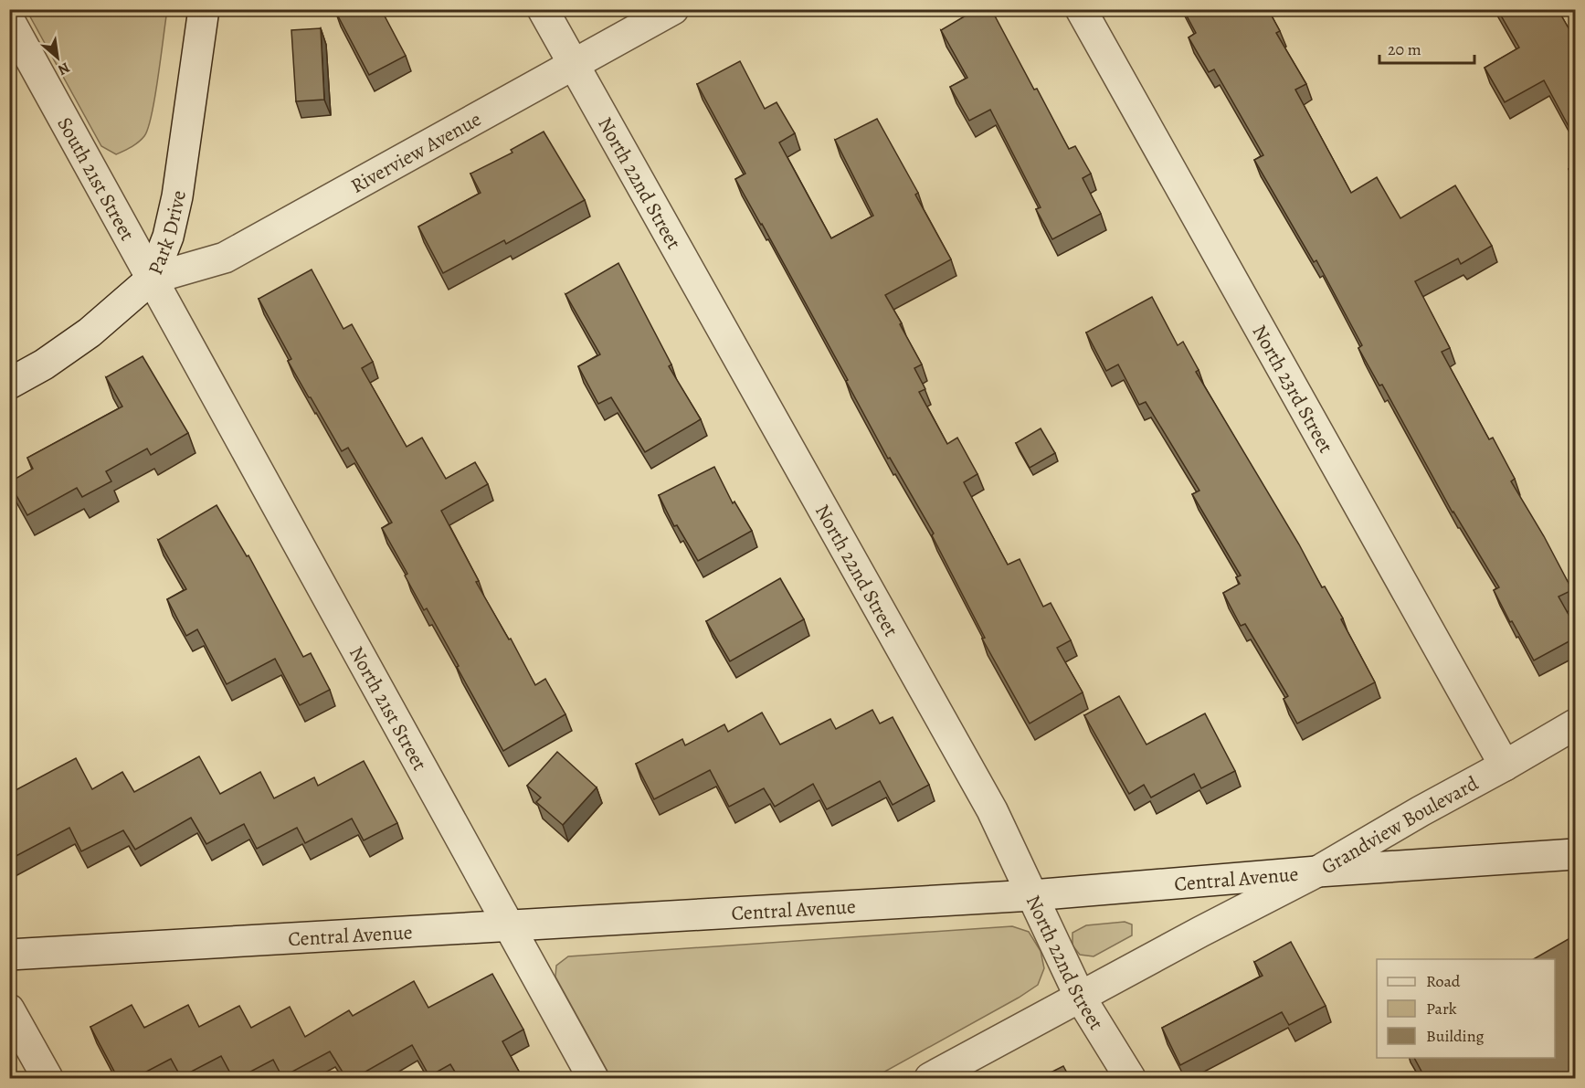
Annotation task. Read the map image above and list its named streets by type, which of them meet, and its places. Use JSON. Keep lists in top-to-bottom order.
{
  "streets": {
    "street": [
      "Riverview Avenue",
      "South 21st Street",
      "North 22nd Street",
      "Park Drive",
      "North 23rd Street",
      "North 21st Street",
      "Grandview Boulevard",
      "Central Avenue"
    ]
  },
  "crossings": [
    ["Riverview Avenue", "South 21st Street"],
    ["Riverview Avenue", "North 22nd Street"],
    ["Riverview Avenue", "Park Drive"],
    ["South 21st Street", "Park Drive"],
    ["South 21st Street", "North 21st Street"],
    ["North 22nd Street", "Grandview Boulevard"],
    ["North 22nd Street", "Central Avenue"],
    ["North 23rd Street", "Grandview Boulevard"],
    ["North 21st Street", "Central Avenue"],
    ["Grandview Boulevard", "Central Avenue"]
  ],
  "legend": ["Road", "Park", "Building"],
  "scale_bar": "20 m",
  "north": "bottom right"
}
